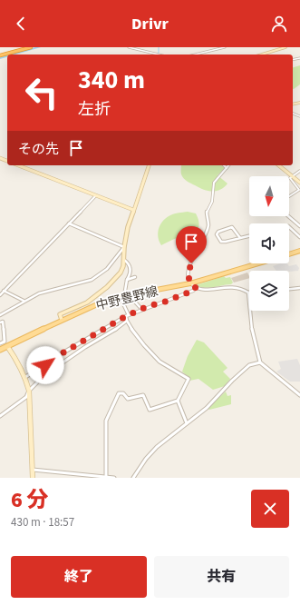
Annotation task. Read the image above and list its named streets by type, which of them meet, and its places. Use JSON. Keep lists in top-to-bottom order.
{
  "streets": {
    "main road": ["中野豊野線"]
  },
  "north": "bottom",
  "page": {
    "header": "Drivr",
    "turn": ["340 m", "左折"],
    "then": "その先",
    "heading": ["6 分", "430 m · 18:57"],
    "buttons": ["終了", "共有"]
  }
}
